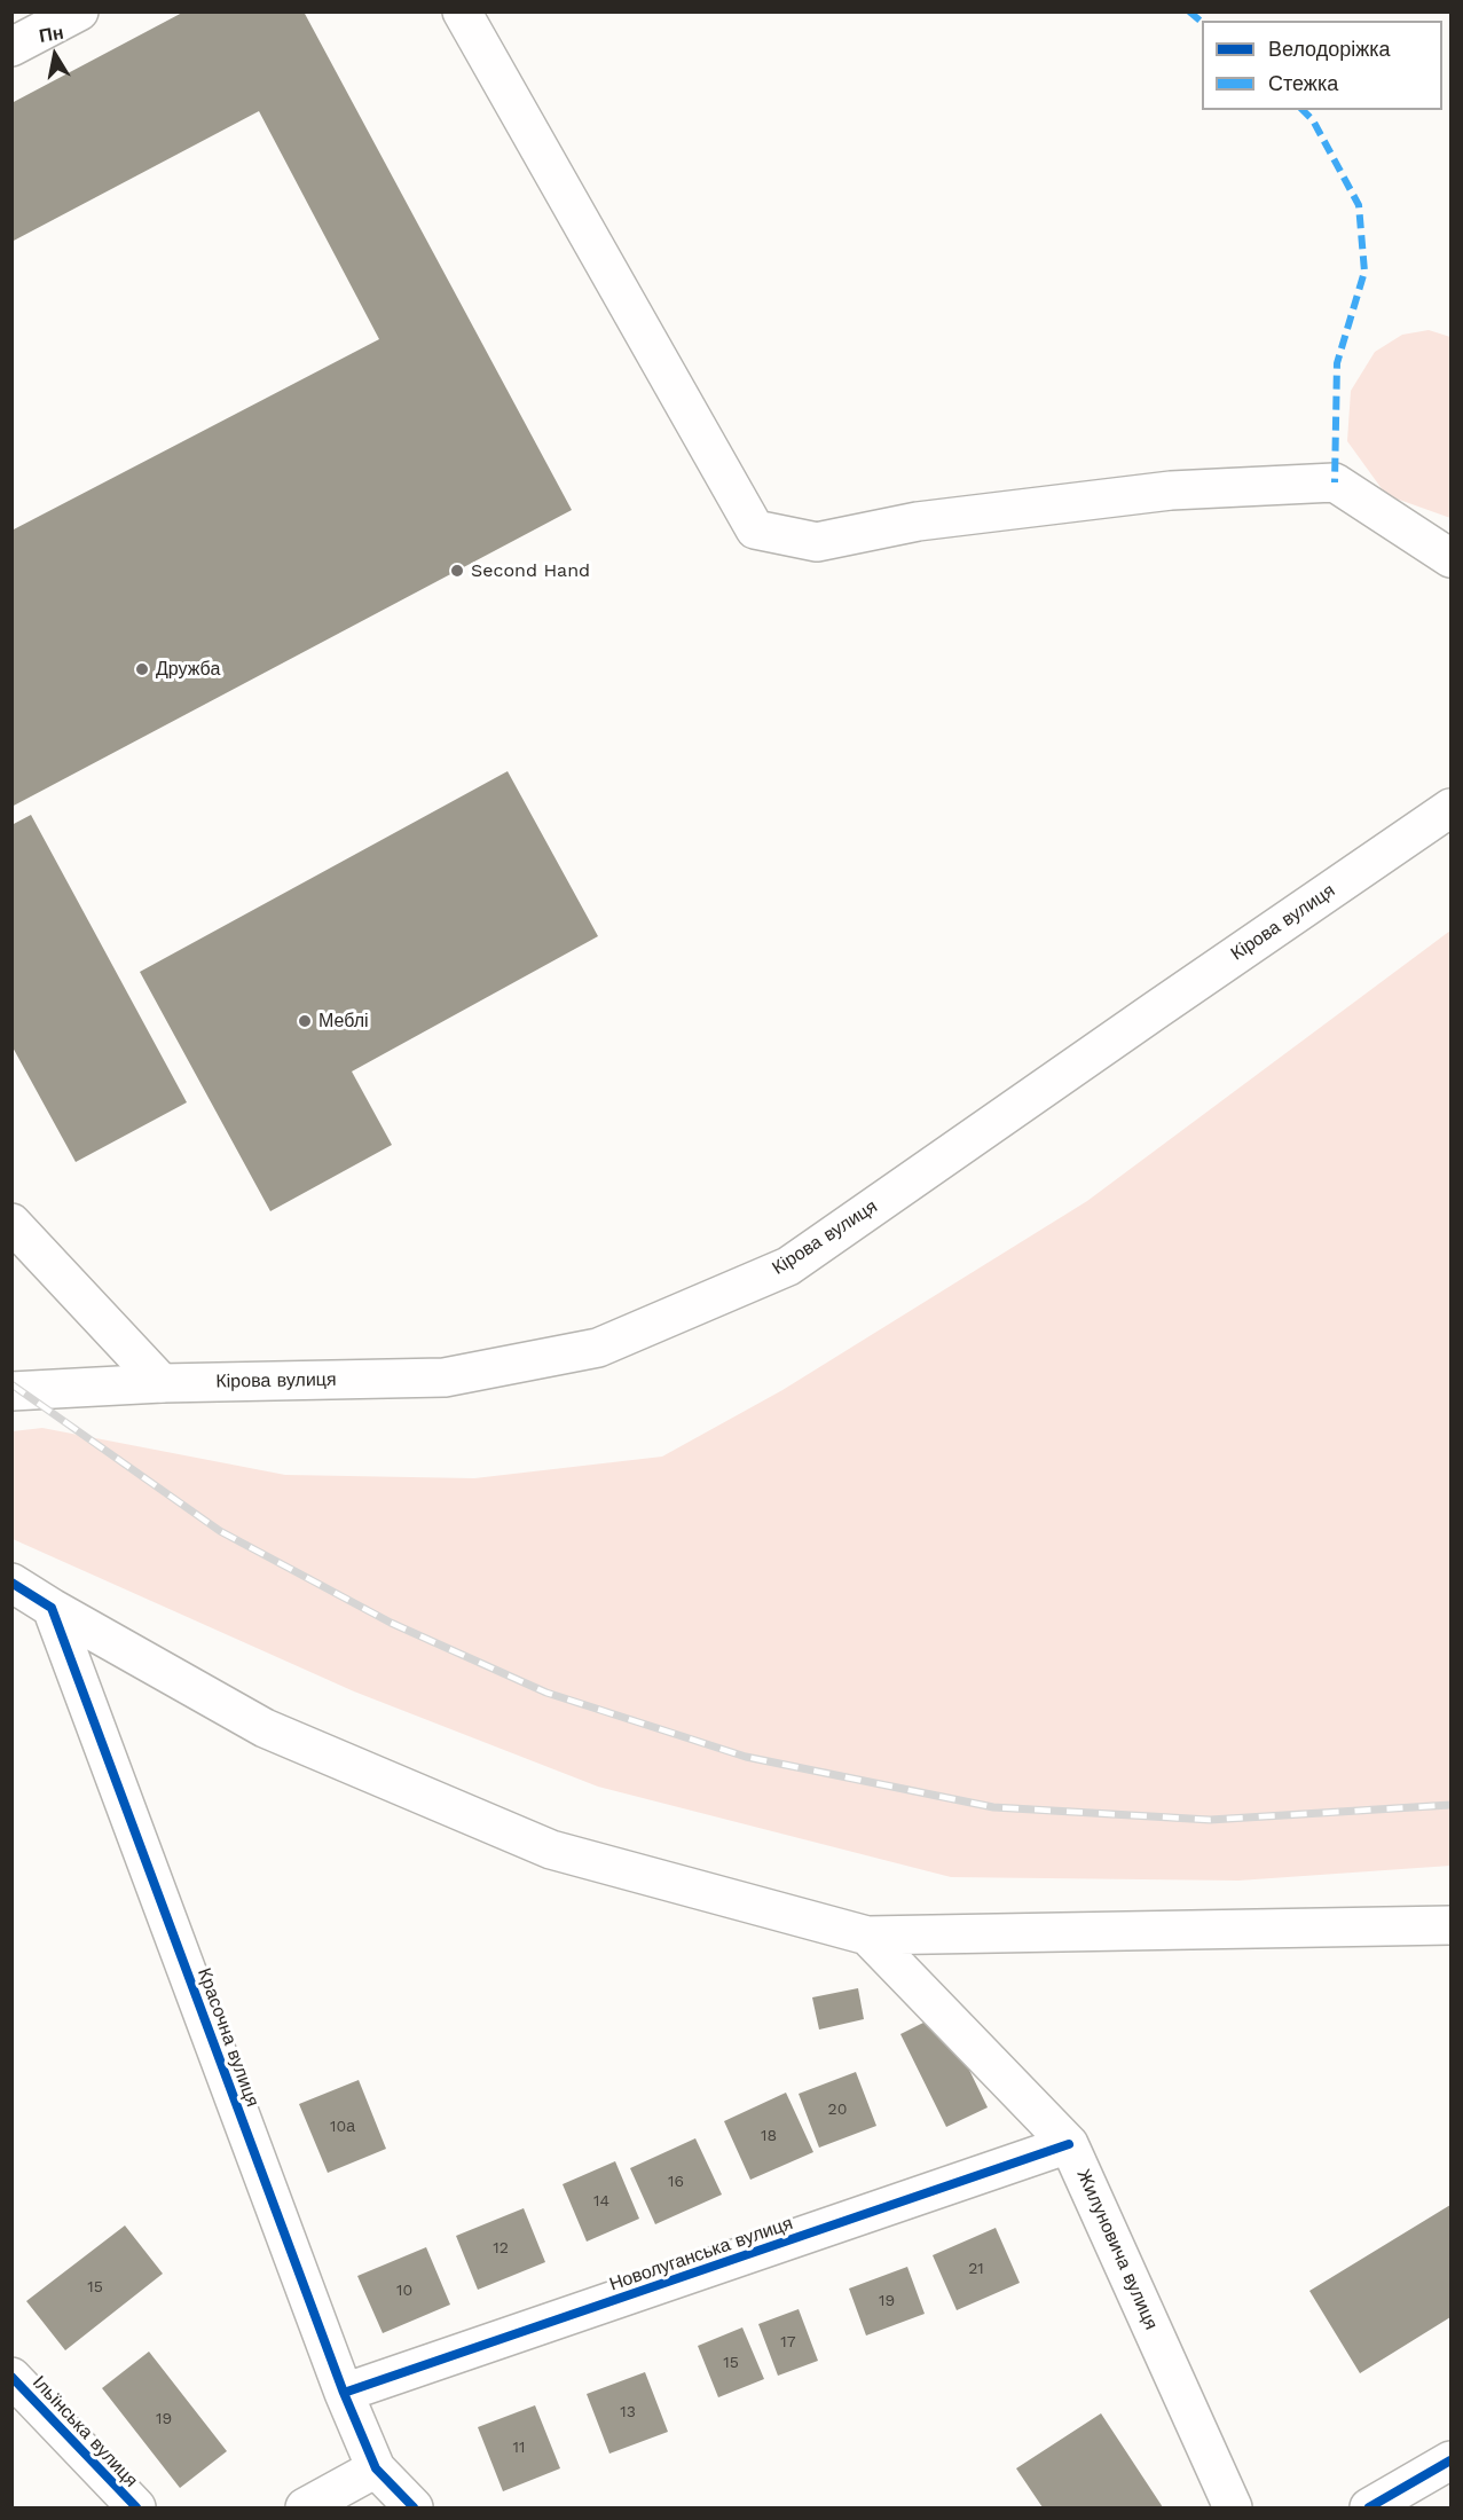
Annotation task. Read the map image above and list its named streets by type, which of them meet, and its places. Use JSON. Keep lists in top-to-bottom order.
{
  "streets": {
    "street": [
      "Кірова вулиця",
      "Красочна вулиця",
      "Жилуновича вулиця",
      "Новолуганська вулиця",
      "Ільїнська вулиця"
    ]
  },
  "crossings": [
    ["Красочна вулиця", "Новолуганська вулиця"],
    ["Жилуновича вулиця", "Новолуганська вулиця"]
  ],
  "places": ["Second Hand", "Дружба", "Меблі"],
  "house_numbers": [
    "20",
    "10а",
    "18",
    "16",
    "14",
    "12",
    "21",
    "15",
    "10",
    "19",
    "17",
    "15",
    "13",
    "19",
    "11"
  ],
  "legend": ["Велодоріжка", "Стежка"],
  "north": "top"
}
